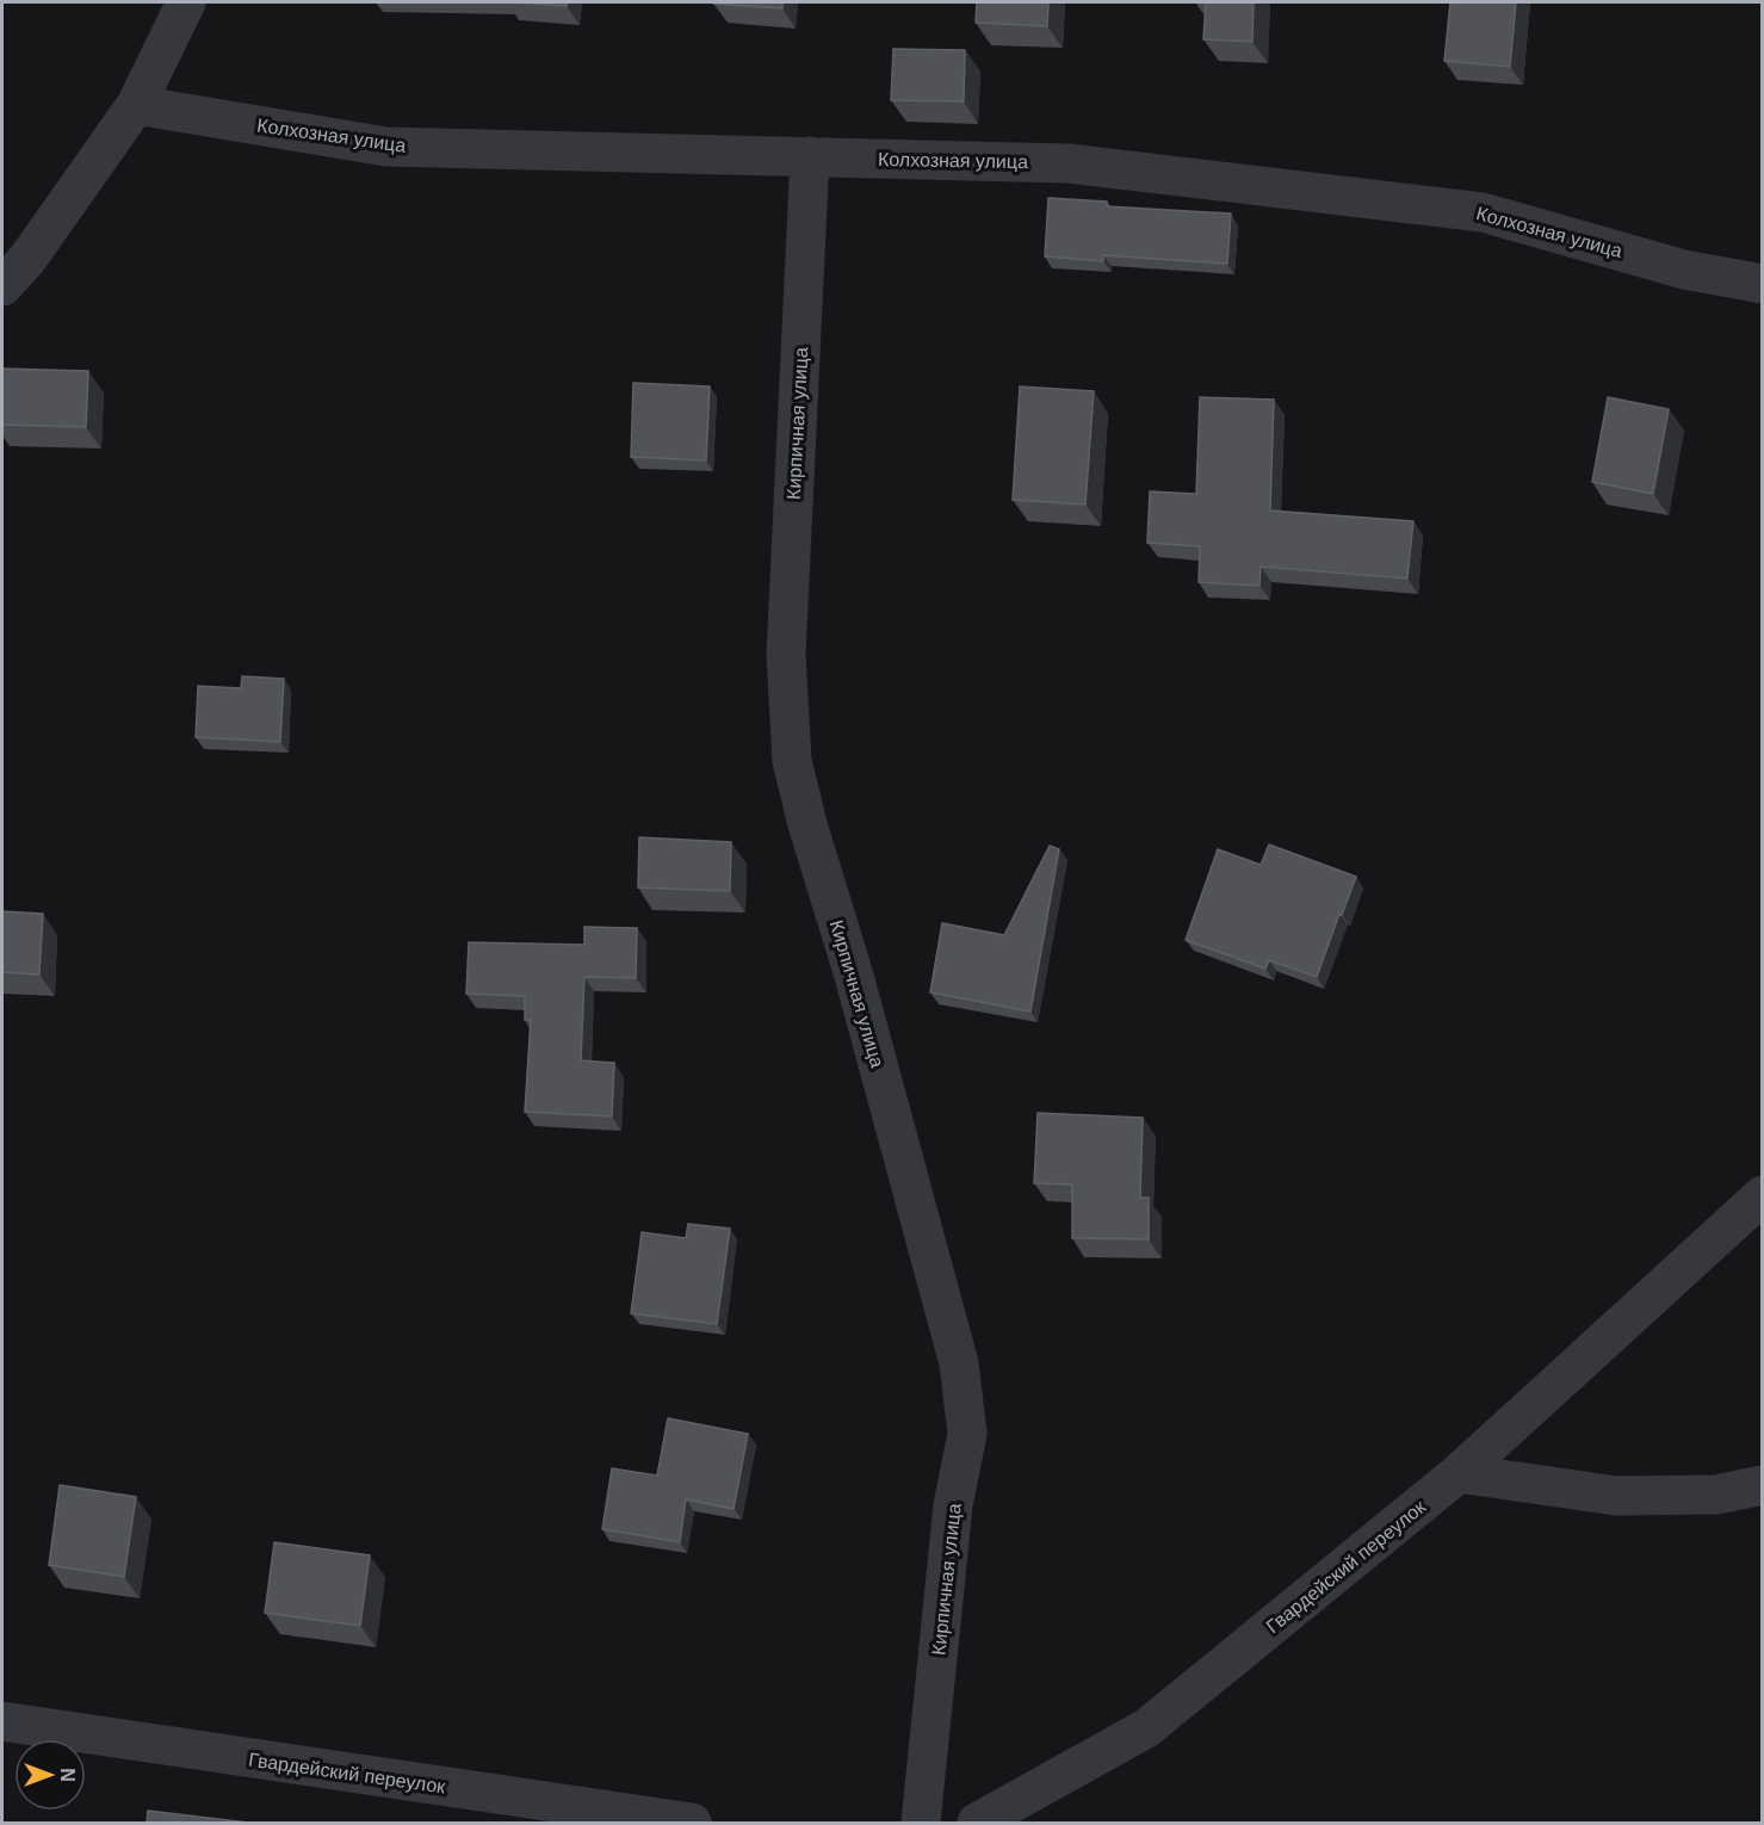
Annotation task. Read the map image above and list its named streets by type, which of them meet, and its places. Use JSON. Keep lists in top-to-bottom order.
{
  "streets": {
    "street": ["Колхозная улица", "Кирпичная улица", "Гвардейский переулок"]
  },
  "crossings": [
    ["Колхозная улица", "Кирпичная улица"]
  ],
  "north": "right"
}
